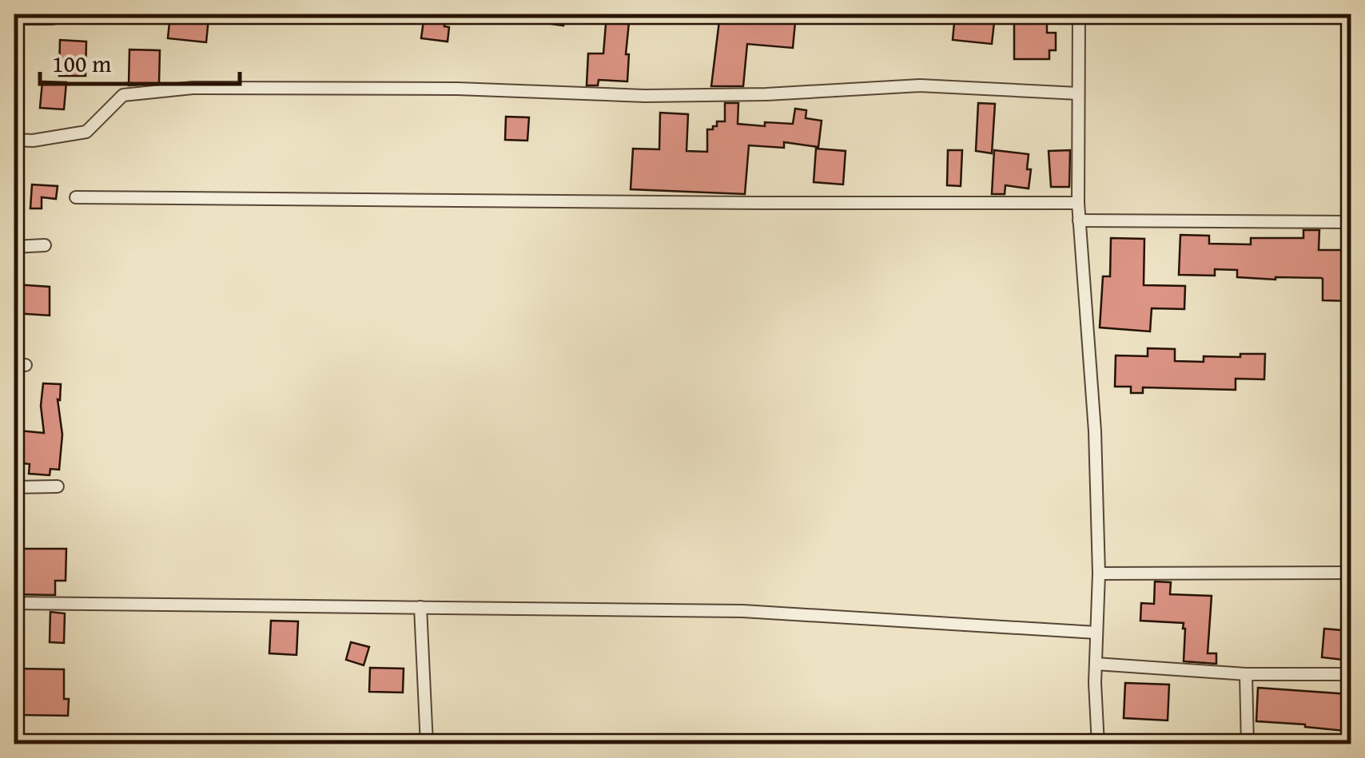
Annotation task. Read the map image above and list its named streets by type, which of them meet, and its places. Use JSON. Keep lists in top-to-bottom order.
{
  "scale_bar": "100 m"
}
